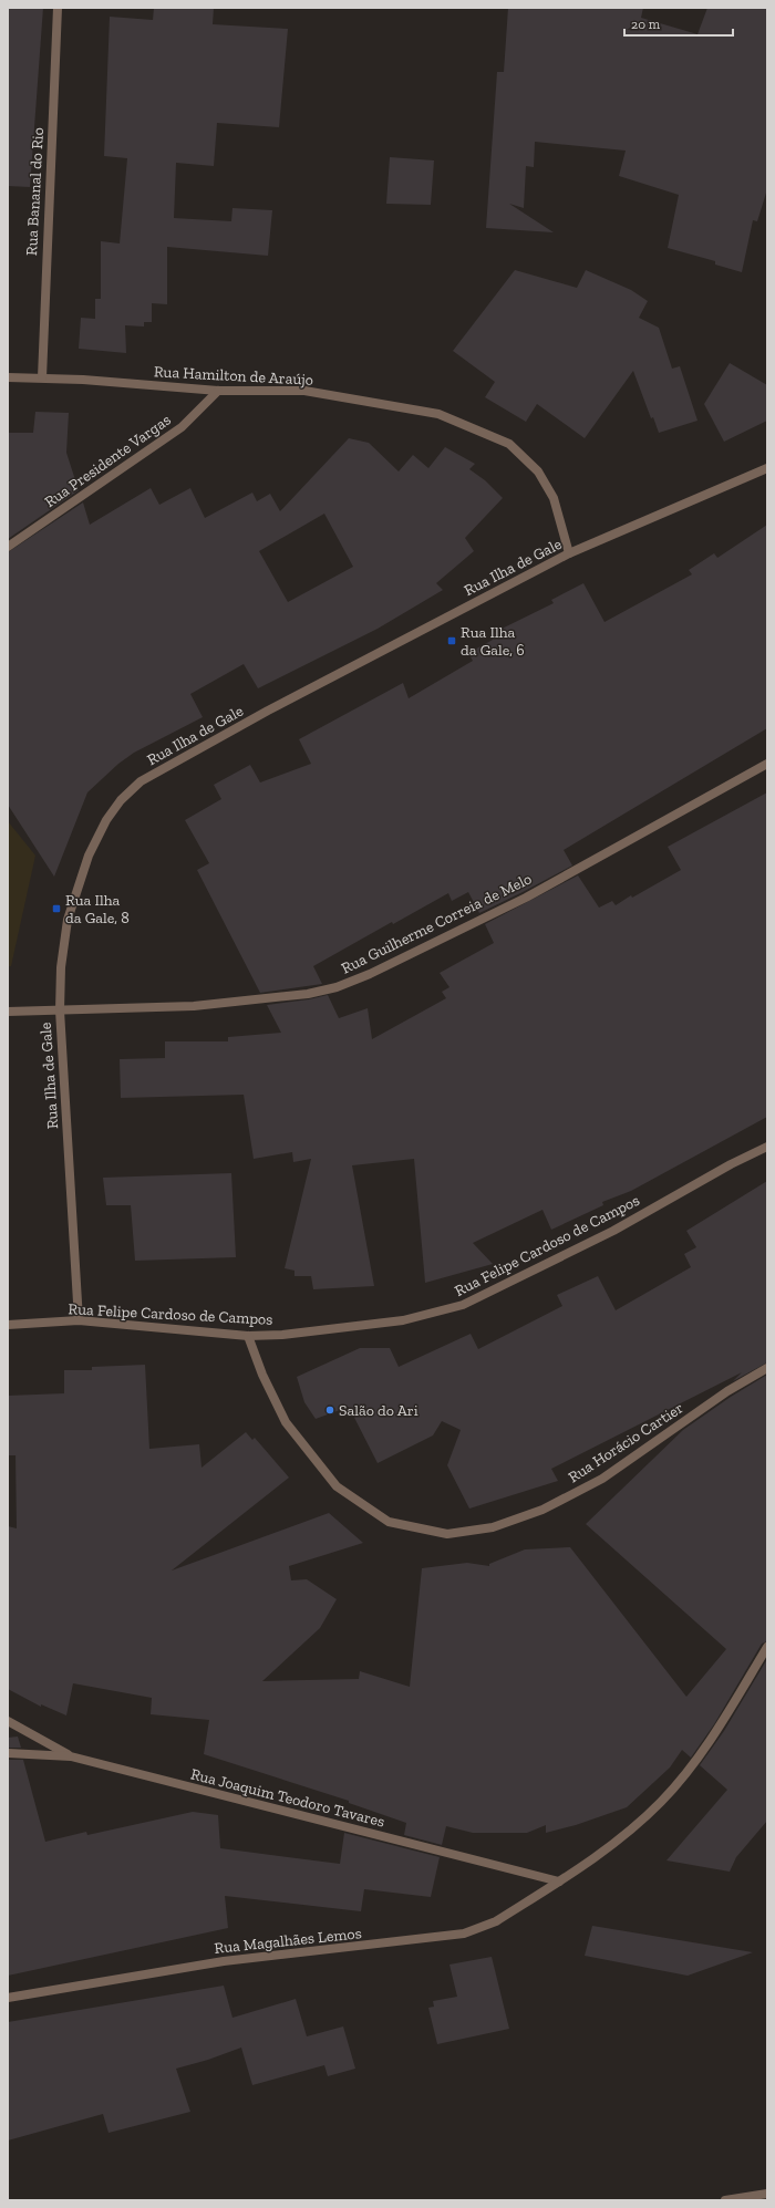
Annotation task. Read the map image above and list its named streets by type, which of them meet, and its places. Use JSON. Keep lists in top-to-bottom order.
{
  "streets": {
    "street": [
      "Rua Bananal do Rio",
      "Rua Hamilton de Araújo",
      "Rua Presidente Vargas",
      "Rua Ilha de Gale",
      "Rua Guilherme Correia de Melo",
      "Rua Felipe Cardoso de Campos",
      "Rua Horácio Cartier",
      "Rua Joaquim Teodoro Tavares",
      "Rua Magalhães Lemos"
    ]
  },
  "crossings": [
    ["Rua Bananal do Rio", "Rua Hamilton de Araújo"],
    ["Rua Hamilton de Araújo", "Rua Presidente Vargas"],
    ["Rua Hamilton de Araújo", "Rua Ilha de Gale"],
    ["Rua Ilha de Gale", "Rua Guilherme Correia de Melo"],
    ["Rua Ilha de Gale", "Rua Felipe Cardoso de Campos"],
    ["Rua Felipe Cardoso de Campos", "Rua Horácio Cartier"],
    ["Rua Joaquim Teodoro Tavares", "Rua Magalhães Lemos"]
  ],
  "places": {
    "transit": ["Rua Ilha da Gale, 6", "Rua Ilha da Gale, 8"],
    "other": ["Salão do Ari"]
  },
  "scale_bar": "20 m"
}
